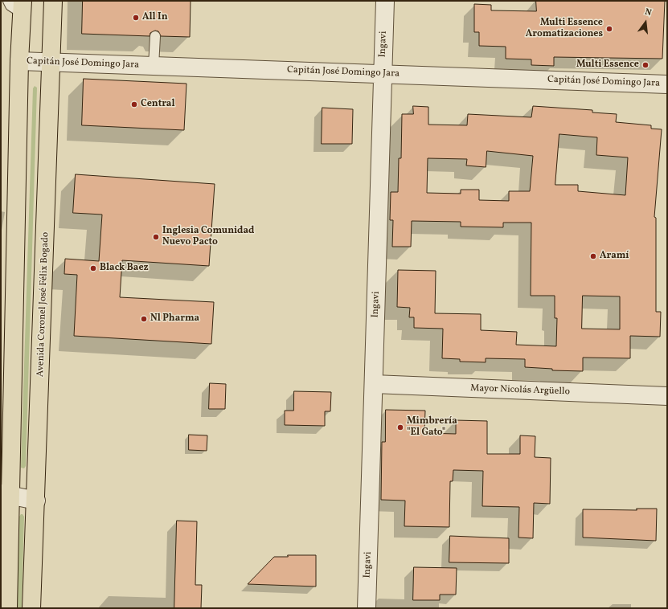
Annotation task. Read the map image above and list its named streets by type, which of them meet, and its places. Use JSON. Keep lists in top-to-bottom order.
{
  "streets": {
    "main road": ["Avenida Coronel José Félix Bogado"],
    "street": ["Ingavi", "Capitán José Domingo Jara", "Mayor Nicolás Argüello"]
  },
  "crossings": [
    ["Ingavi", "Capitán José Domingo Jara"],
    ["Ingavi", "Mayor Nicolás Argüello"],
    ["Capitán José Domingo Jara", "Avenida Coronel José Félix Bogado"]
  ],
  "places": [
    "All In",
    "Multi Essence Aromatizaciones",
    "Multi Essence",
    "Central",
    "Inglesia Comunidad Nuevo Pacto",
    "Aramí",
    "Black Baez",
    "Nl Pharma",
    "Mimbrería \"El Gato\""
  ],
  "north": "top"
}
